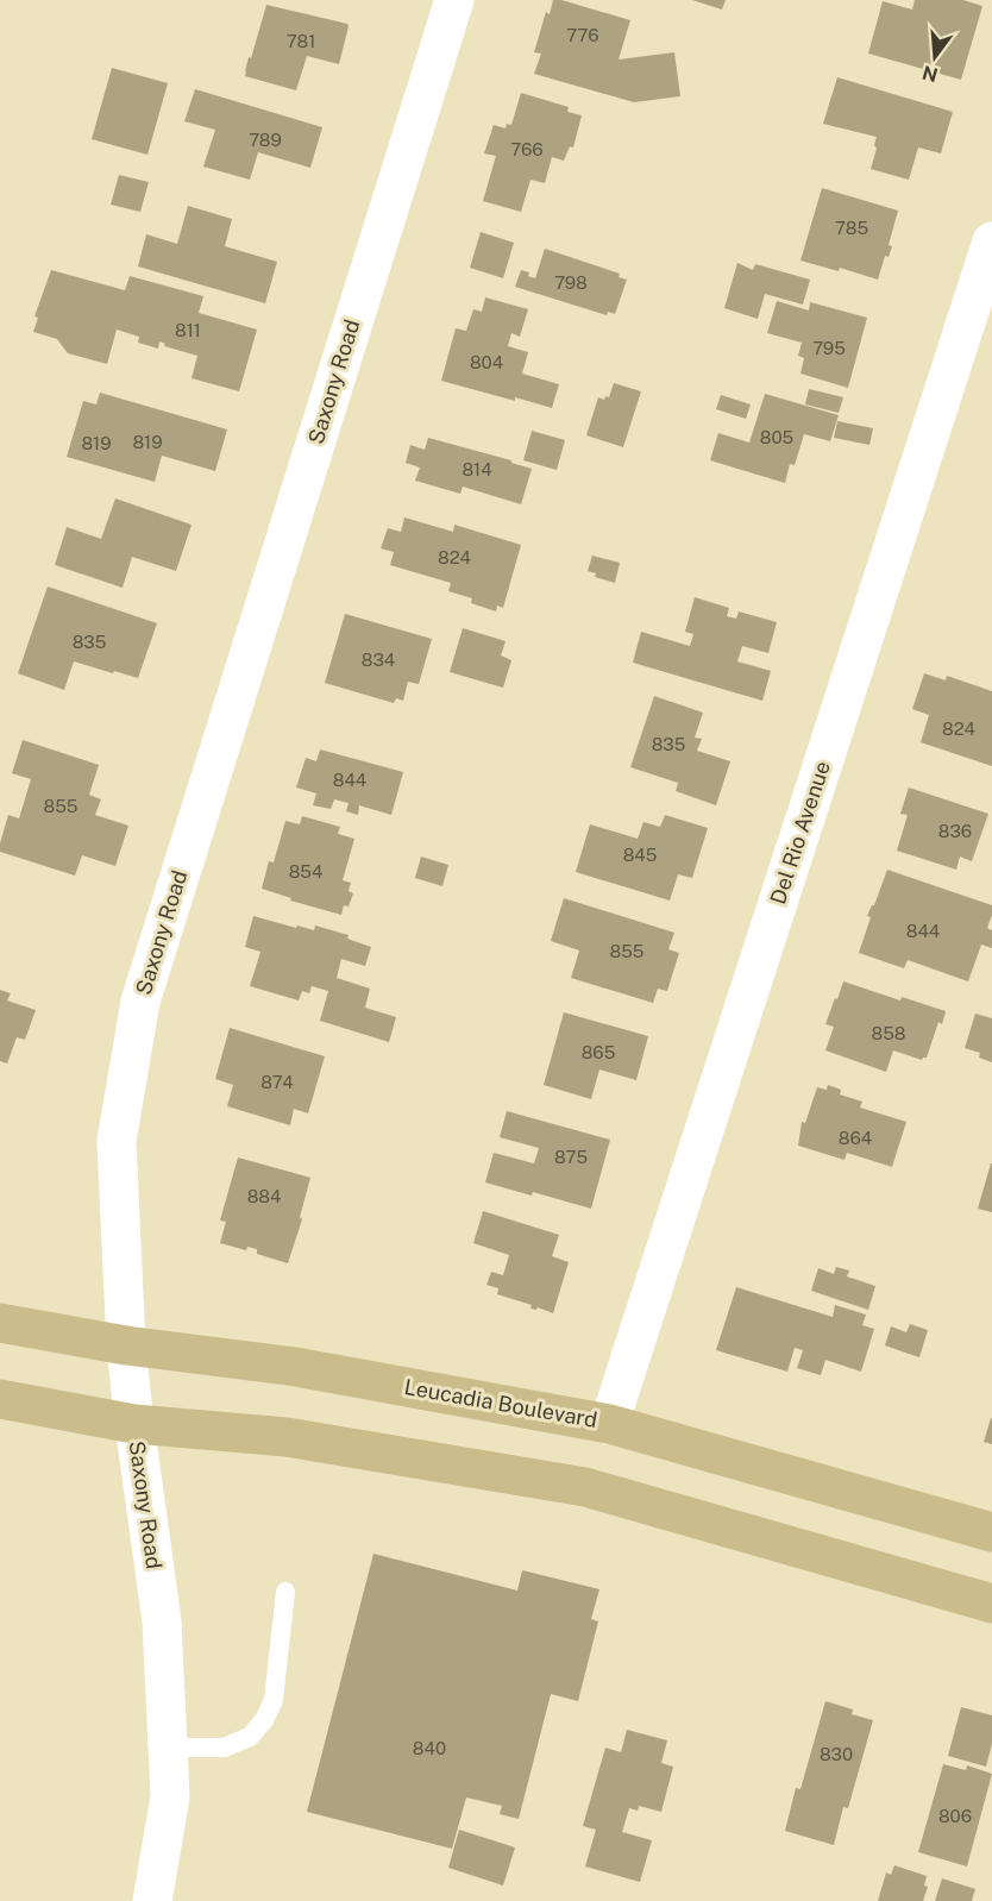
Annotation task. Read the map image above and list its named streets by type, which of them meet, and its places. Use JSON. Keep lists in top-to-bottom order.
{
  "streets": {
    "main road": ["Leucadia Boulevard"],
    "street": ["Saxony Road", "Del Rio Avenue"]
  },
  "crossings": [
    ["Saxony Road", "Leucadia Boulevard"],
    ["Del Rio Avenue", "Leucadia Boulevard"]
  ],
  "house_numbers": [
    "776",
    "781",
    "789",
    "766",
    "785",
    "798",
    "811",
    "795",
    "804",
    "805",
    "819",
    "819",
    "814",
    "824",
    "835",
    "834",
    "824",
    "835",
    "844",
    "855",
    "836",
    "845",
    "854",
    "844",
    "855",
    "858",
    "865",
    "874",
    "864",
    "875",
    "884",
    "840",
    "830",
    "806"
  ],
  "north": "bottom"
}
